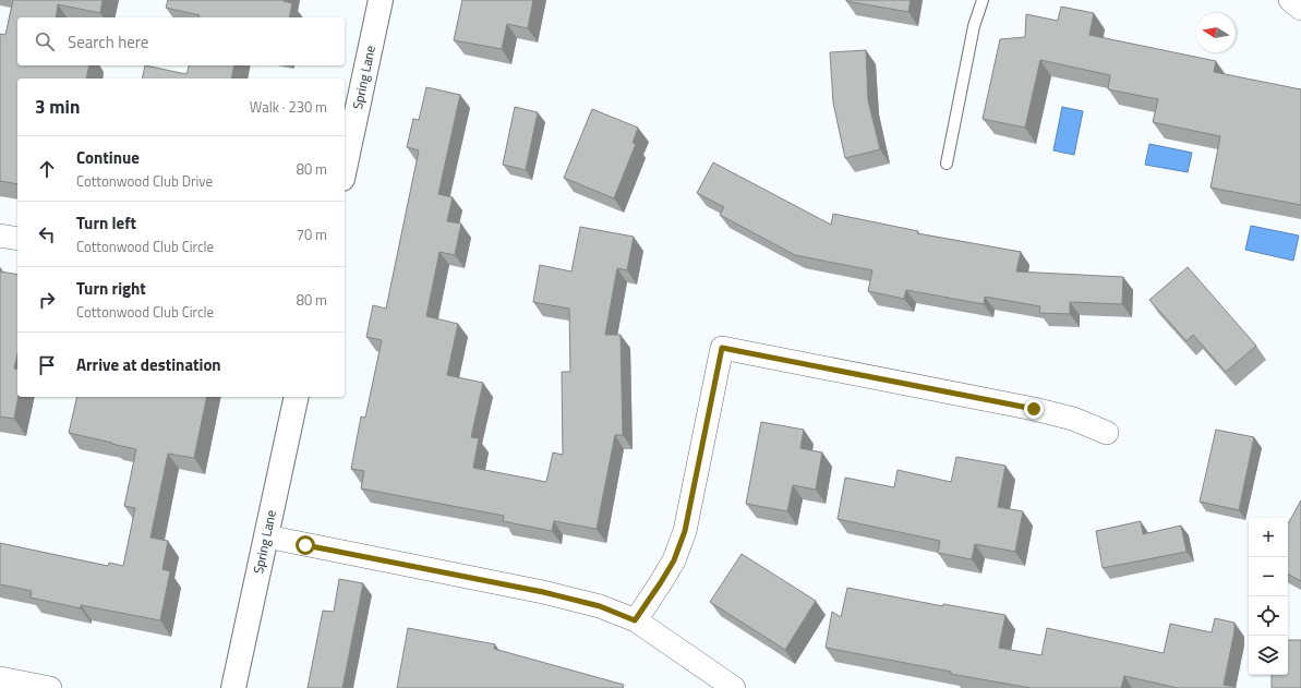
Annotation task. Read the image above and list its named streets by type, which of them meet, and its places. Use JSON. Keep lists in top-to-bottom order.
{
  "streets": {
    "street": ["Spring Lane"]
  },
  "north": "left",
  "page": {
    "search": "Search here",
    "heading": ["3 min", "Walk · 230 m"],
    "list": [
      ["Continue", "Cottonwood Club Drive", "80 m"],
      ["Turn left", "Cottonwood Club Circle", "70 m"],
      ["Turn right", "Cottonwood Club Circle", "80 m"],
      "Arrive at destination"
    ],
    "map_buttons": ["+", "−"]
  }
}
